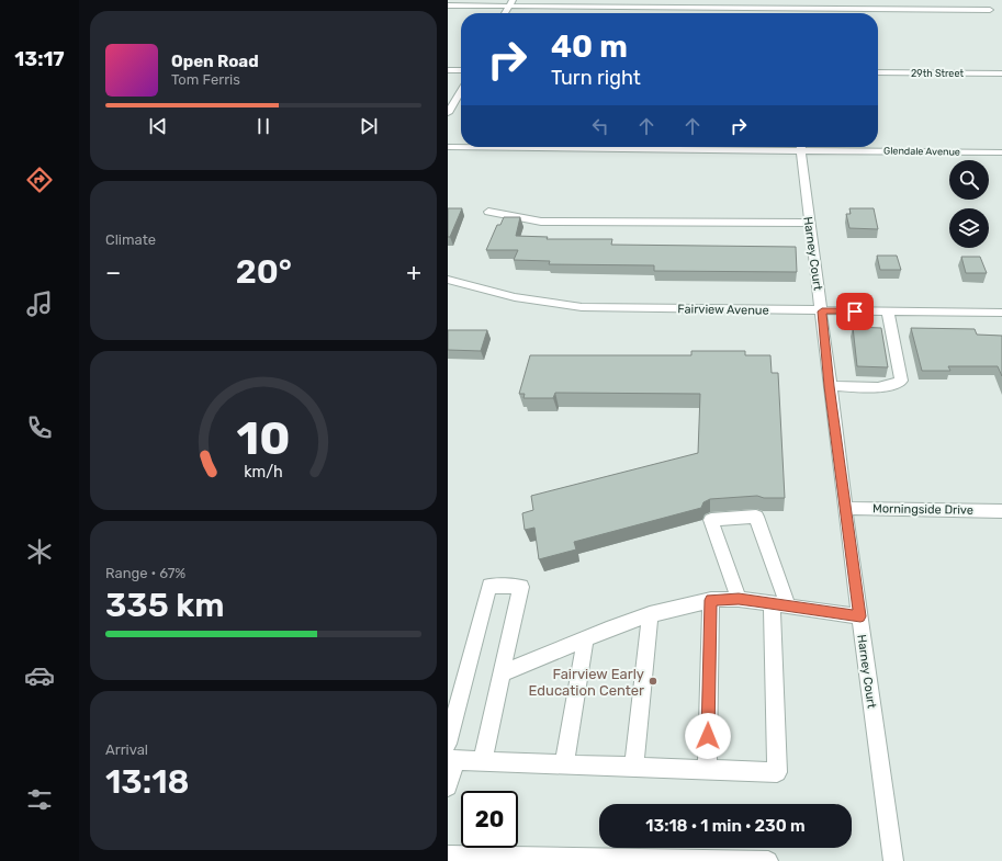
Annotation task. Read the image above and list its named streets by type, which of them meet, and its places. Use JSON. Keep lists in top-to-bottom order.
{
  "streets": {
    "street": [
      "29th Street",
      "Glendale Avenue",
      "Harney Court",
      "Fairview Avenue",
      "Morningside Drive"
    ]
  },
  "crossings": [
    ["Harney Court", "Fairview Avenue"],
    ["Harney Court", "Morningside Drive"]
  ],
  "places": ["Fairview Early Education Center"],
  "page": {
    "tabs": "13:17",
    "turn": ["40 m", "Turn right"],
    "song": ["Open Road", "Tom Ferris"],
    "tile": [
      "Climate",
      ["Range · 67%", "335 km"],
      ["Arrival", "13:18"]
    ],
    "heat": ["−", "20°", "+"],
    "limit": "20",
    "trip": "13:18 · 1 min · 230 m",
    "gauge": ["10", "km/h"]
  }
}
